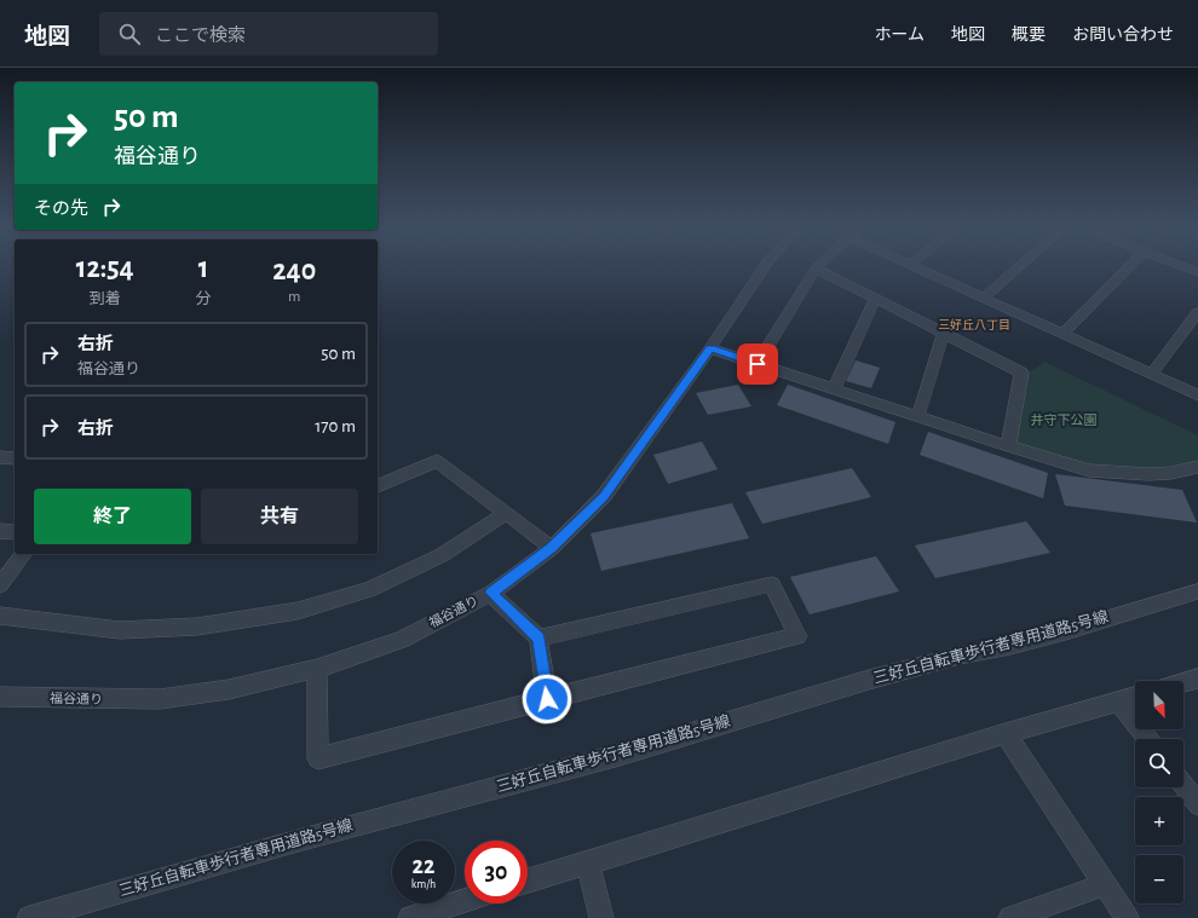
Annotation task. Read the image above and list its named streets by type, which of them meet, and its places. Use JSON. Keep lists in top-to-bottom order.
{
  "streets": {
    "street": ["福谷通り", "三好丘自転車歩行者専用道路5号線"]
  },
  "districts": ["三好丘八丁目"],
  "parks": ["井守下公園"],
  "north": "bottom right",
  "page": {
    "header": "地図",
    "search": "ここで検索",
    "nav": [
      "ホーム",
      "地図",
      "概要",
      "お問い合わせ"
    ],
    "turn": ["50 m", "福谷通り"],
    "then": "その先",
    "eta": [
      "12:54",
      "到着",
      "1",
      "分",
      "240",
      "m"
    ],
    "list": [
      {
        "name": "右折",
        "note": "福谷通り",
        "value": "50 m"
      },
      {
        "name": "右折",
        "value": "170 m"
      }
    ],
    "buttons": ["終了", "共有"],
    "map_buttons": ["+", "−"],
    "speed": "22 km/h",
    "limit": "30"
  }
}
